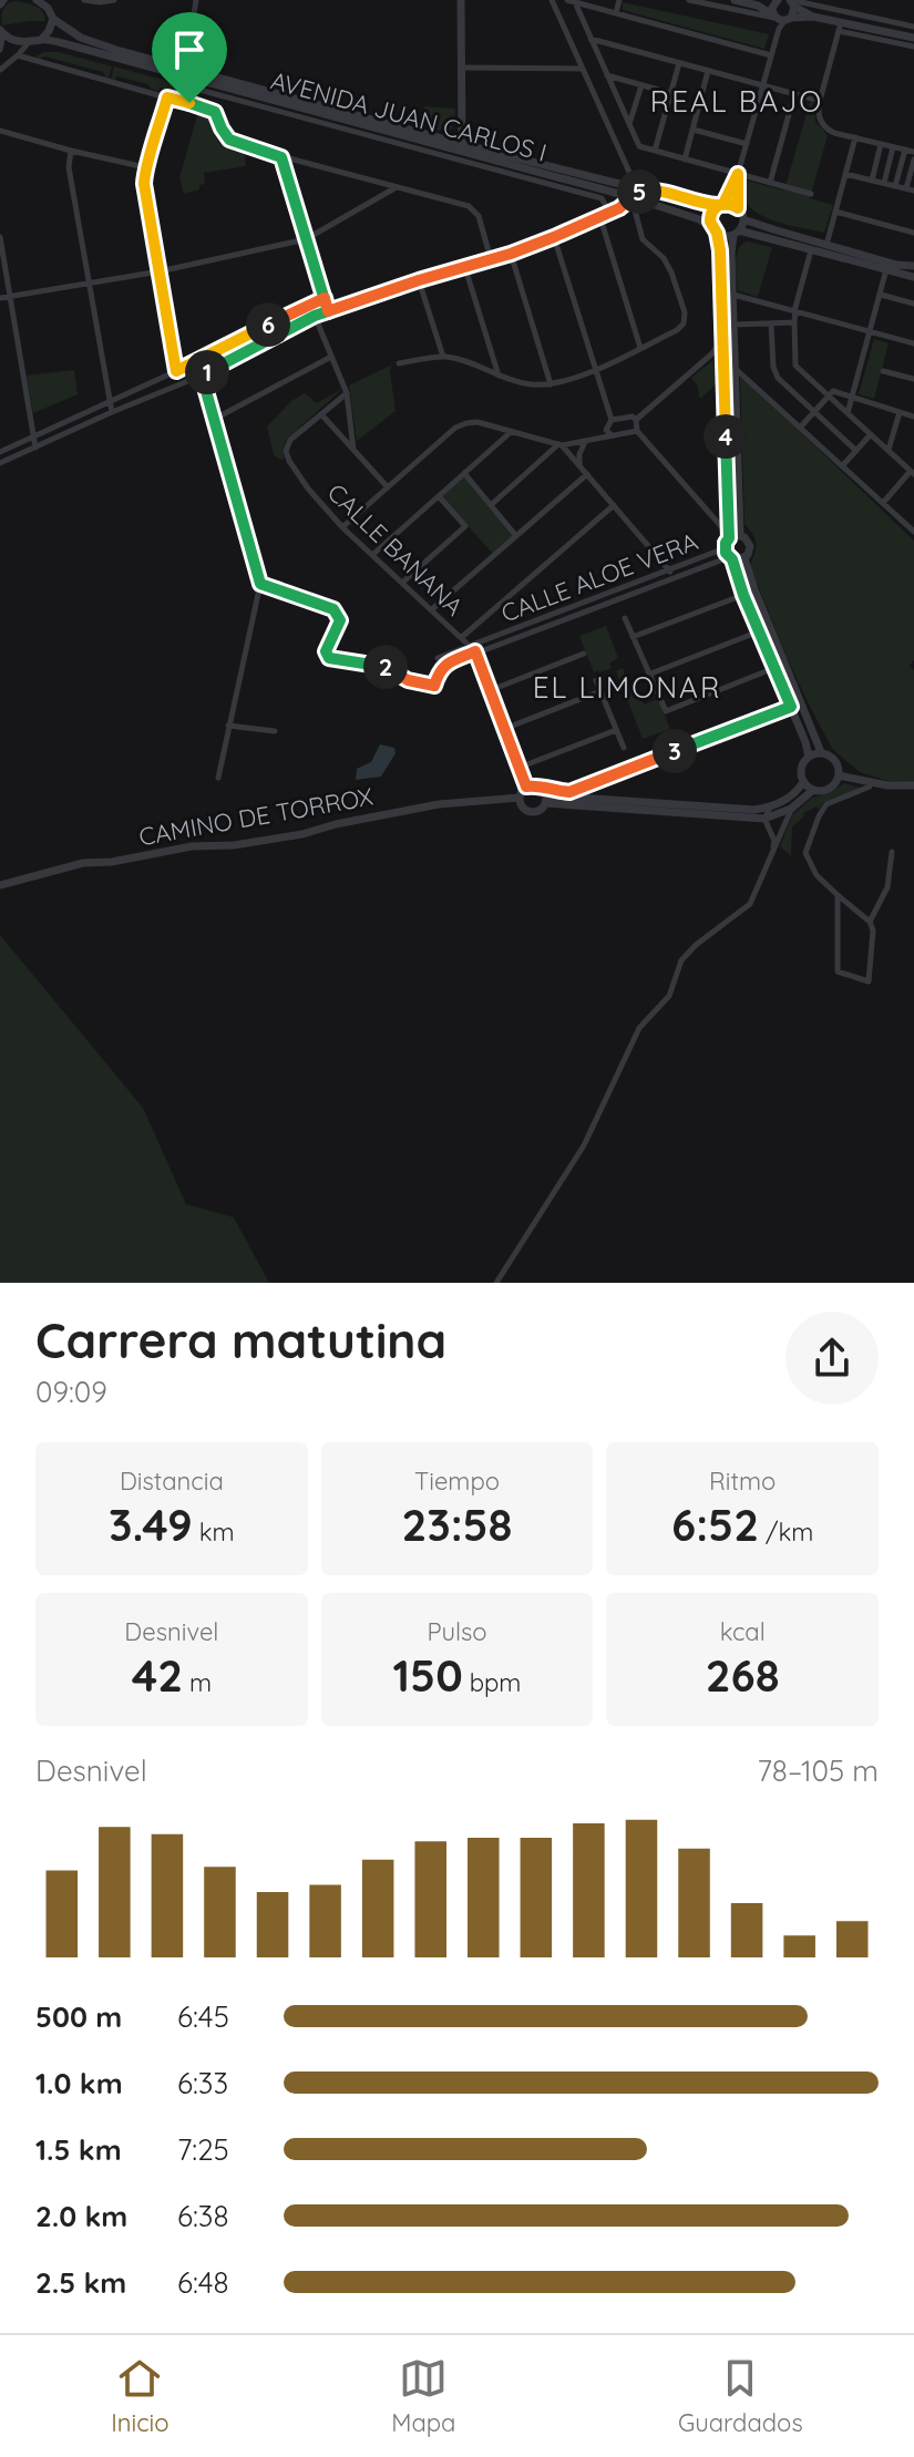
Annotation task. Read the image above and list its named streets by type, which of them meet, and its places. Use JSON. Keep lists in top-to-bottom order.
{
  "streets": {
    "street": [
      "AVENIDA JUAN CARLOS I",
      "CALLE BANANA",
      "CALLE ALOE VERA",
      "CAMINO DE TORROX"
    ]
  },
  "crossings": [
    ["CALLE BANANA", "CALLE ALOE VERA"],
    ["CALLE BANANA", "CAMINO DE TORROX"]
  ],
  "districts": ["REAL BAJO", "EL LIMONAR"],
  "page": {
    "pins": [
      "5",
      "6",
      "1",
      "4",
      "2",
      "3"
    ],
    "heading": ["Carrera matutina", "09:09"],
    "stats": [
      ["Distancia", "3.49 km"],
      ["Tiempo", "23:58"],
      ["Ritmo", "6:52 /km"],
      ["Desnivel", "42 m"],
      ["Pulso", "150 bpm"],
      ["kcal", "268"]
    ],
    "chart": ["Desnivel", "78–105 m"],
    "list": [
      {
        "name": "500 m",
        "note": "6:45"
      },
      {
        "name": "1.0 km",
        "note": "6:33"
      },
      {
        "name": "1.5 km",
        "note": "7:25"
      },
      {
        "name": "2.0 km",
        "note": "6:38"
      },
      {
        "name": "2.5 km",
        "note": "6:48"
      }
    ],
    "tabs": ["Inicio", "Mapa", "Guardados"]
  }
}
